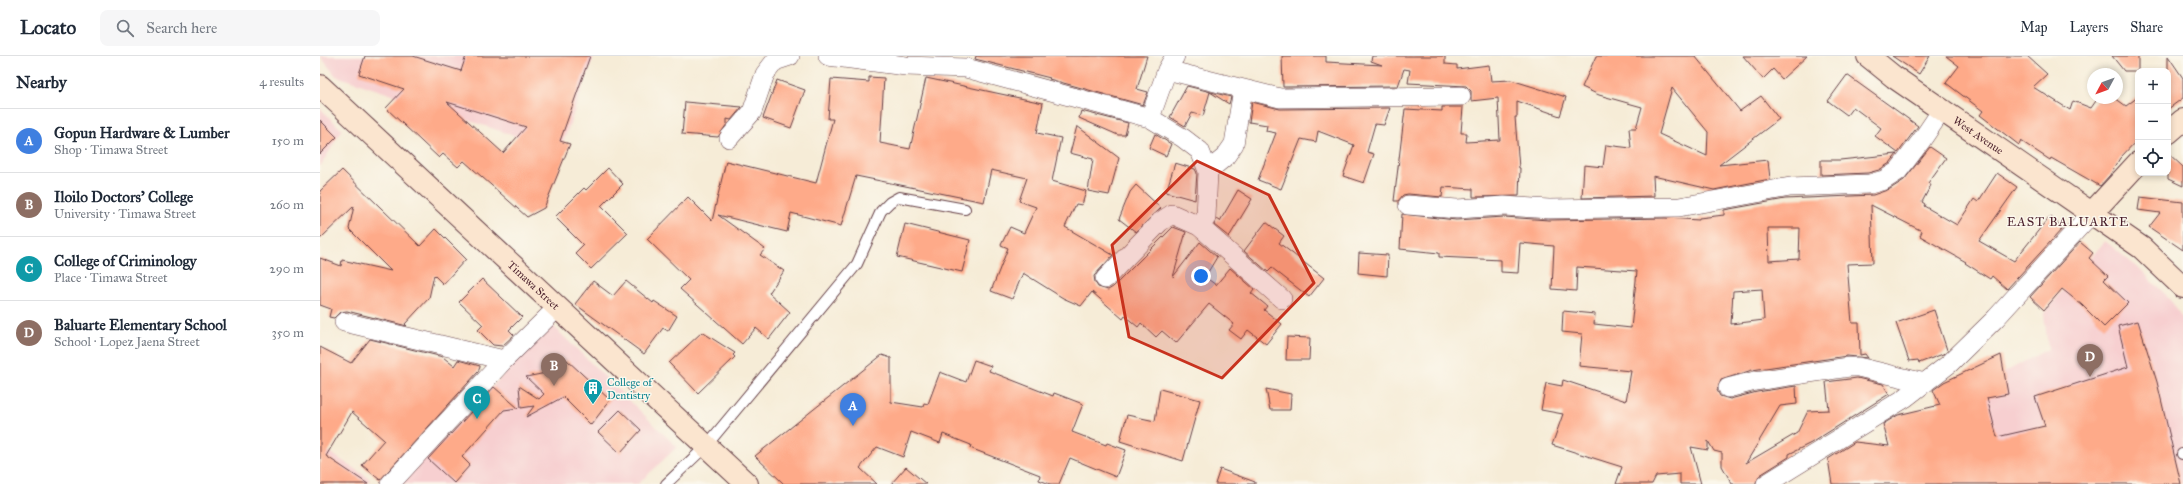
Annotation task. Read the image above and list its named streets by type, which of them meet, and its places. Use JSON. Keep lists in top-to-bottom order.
{
  "streets": {
    "street": ["West Avenue", "Timawa Street"]
  },
  "districts": ["EAST BALUARTE"],
  "places": {
    "building": ["College of Dentistry"]
  },
  "north": "bottom left",
  "page": {
    "header": "Locato",
    "search": "Search here",
    "nav": ["Map", "Layers", "Share"],
    "heading": ["Nearby", "4 results"],
    "map_buttons": ["+", "−"],
    "list": [
      {
        "mark": "A",
        "name": "Gopun Hardware & Lumber",
        "note": "Shop · Timawa Street",
        "value": "150 m"
      },
      {
        "mark": "B",
        "name": "Iloilo Doctors' College",
        "note": "University · Timawa Street",
        "value": "260 m"
      },
      {
        "mark": "C",
        "name": "College of Criminology",
        "note": "Place · Timawa Street",
        "value": "290 m"
      },
      {
        "mark": "D",
        "name": "Baluarte Elementary School",
        "note": "School · Lopez Jaena Street",
        "value": "350 m"
      }
    ],
    "pins": [
      "D",
      "B",
      "C",
      "A"
    ]
  }
}
